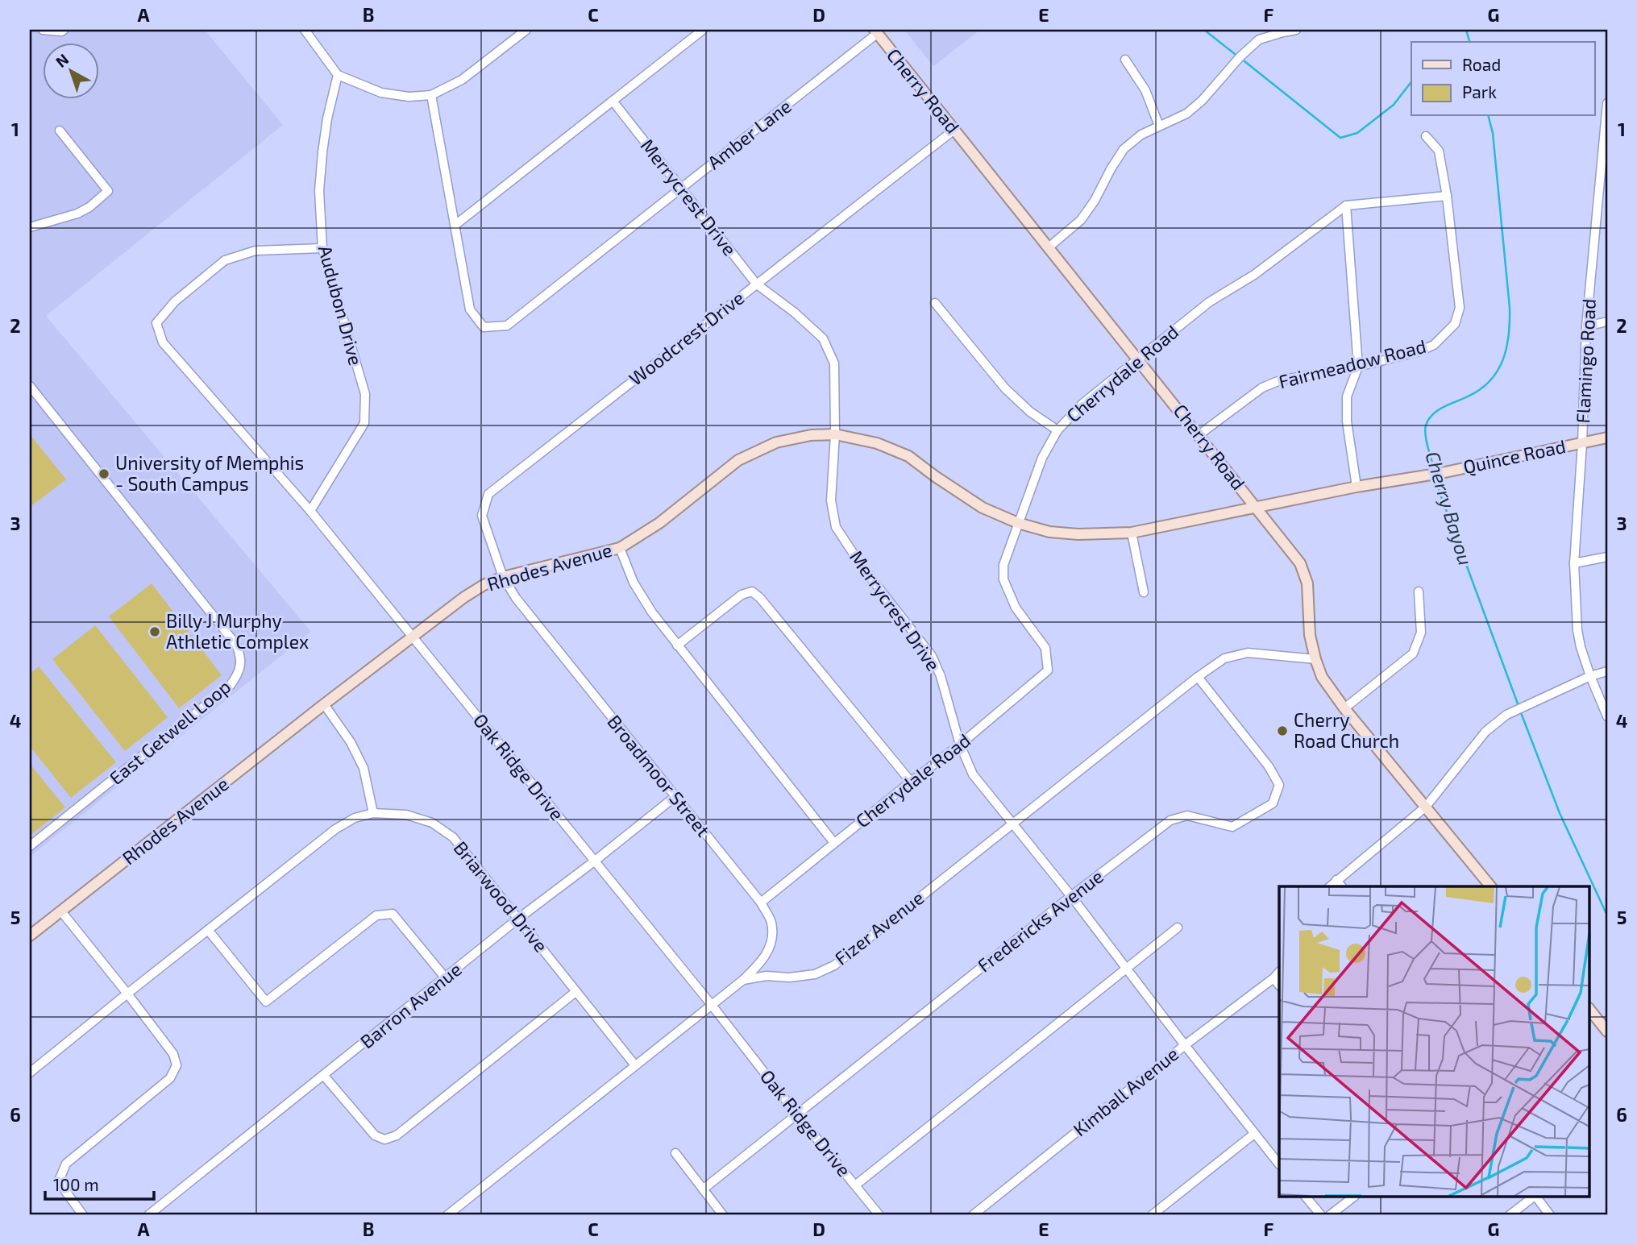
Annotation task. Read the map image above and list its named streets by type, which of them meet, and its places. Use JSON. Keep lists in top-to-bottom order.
{
  "streets": {
    "main road": ["Cherry Road", "Quince Road", "Rhodes Avenue"],
    "street": [
      "Amber Lane",
      "Merrycrest Drive",
      "Audubon Drive",
      "Woodcrest Drive",
      "Flamingo Road",
      "Fairmeadow Road",
      "Cherrydale Road",
      "East Getwell Loop",
      "Oak Ridge Drive",
      "Broadmoor Street",
      "Briarwood Drive",
      "Fredericks Avenue",
      "Fizer Avenue",
      "Barron Avenue",
      "Kimball Avenue"
    ]
  },
  "crossings": [
    ["Cherry Road", "Amber Lane"],
    ["Cherry Road", "Woodcrest Drive"],
    ["Cherry Road", "Fairmeadow Road"],
    ["Cherry Road", "Cherrydale Road"],
    ["Cherry Road", "Quince Road"],
    ["Cherry Road", "Rhodes Avenue"],
    ["Cherry Road", "Fizer Avenue"],
    ["Amber Lane", "Merrycrest Drive"],
    ["Merrycrest Drive", "Woodcrest Drive"],
    ["Merrycrest Drive", "Cherrydale Road"],
    ["Merrycrest Drive", "Rhodes Avenue"],
    ["Merrycrest Drive", "Fredericks Avenue"],
    ["Merrycrest Drive", "Fizer Avenue"],
    ["Merrycrest Drive", "Kimball Avenue"],
    ["Audubon Drive", "Oak Ridge Drive"],
    ["Woodcrest Drive", "Rhodes Avenue"],
    ["Woodcrest Drive", "Broadmoor Street"],
    ["Flamingo Road", "Quince Road"],
    ["Cherrydale Road", "Rhodes Avenue"],
    ["Cherrydale Road", "Broadmoor Street"],
    ["Quince Road", "Rhodes Avenue"],
    ["Rhodes Avenue", "Oak Ridge Drive"],
    ["Rhodes Avenue", "Broadmoor Street"],
    ["Oak Ridge Drive", "Fredericks Avenue"],
    ["Oak Ridge Drive", "Barron Avenue"],
    ["Broadmoor Street", "Fizer Avenue"],
    ["Broadmoor Street", "Barron Avenue"],
    ["Briarwood Drive", "Barron Avenue"],
    ["Fredericks Avenue", "Fizer Avenue"]
  ],
  "water": ["Cherry Bayou"],
  "places": ["University of Memphis - South Campus", "Billy J Murphy Athletic Complex", "Cherry Road Church"],
  "legend": ["Road", "Park"],
  "scale_bar": "100 m",
  "north": "top left",
  "grid": {
    "columns": [
      "A",
      "B",
      "C",
      "D",
      "E",
      "F",
      "G"
    ],
    "rows": [
      "1",
      "2",
      "3",
      "4",
      "5",
      "6"
    ]
  }
}
